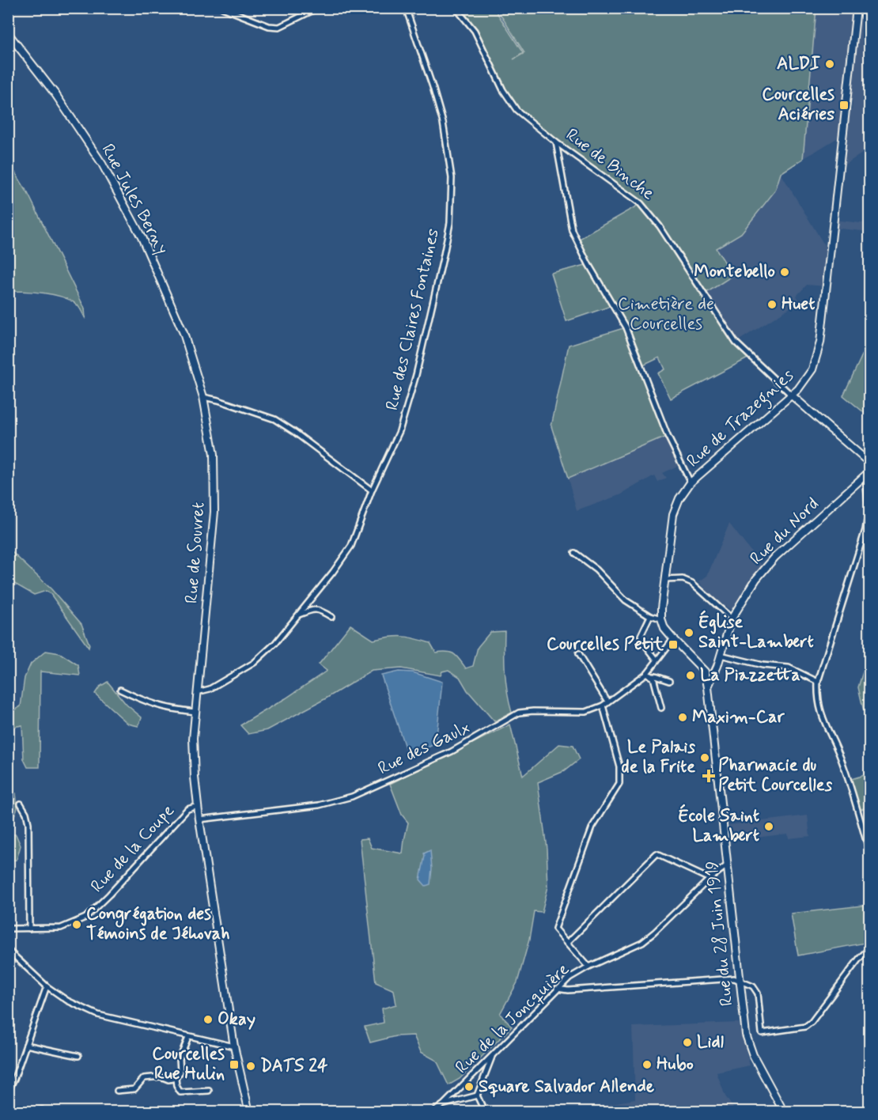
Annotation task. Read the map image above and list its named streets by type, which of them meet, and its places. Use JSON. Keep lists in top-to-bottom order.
{
  "streets": {
    "main road": [
      "Rue de Binche",
      "Rue Jules Berny",
      "Rue de Trazegnies",
      "Rue du Nord",
      "Rue de Souvret",
      "Rue du 28 Juin 1919"
    ],
    "street": [
      "Rue des Claires Fontaines",
      "Rue des Gaulx",
      "Rue de la Coupe",
      "Rue de la Joncquière"
    ]
  },
  "crossings": [
    ["Rue de Binche", "Rue de Trazegnies"],
    ["Rue Jules Berny", "Rue de Souvret"],
    ["Rue des Claires Fontaines", "Rue de Souvret"],
    ["Rue du Nord", "Rue du 28 Juin 1919"],
    ["Rue de Souvret", "Rue des Gaulx"],
    ["Rue de Souvret", "Rue de la Coupe"],
    ["Rue du 28 Juin 1919", "Rue de la Joncquière"]
  ],
  "parks": ["Cimetière de Courcelles"],
  "places": {
    "other": [
      "ALDI",
      "Montebello",
      "Huet",
      "Église Saint-Lambert",
      "La Piazzetta",
      "Maxim-Car",
      "Le Palais de la Frite",
      "École Saint Lambert",
      "Congrégation des Témoins de Jéhovah",
      "Okay",
      "Lidl",
      "Hubo",
      "DATS 24",
      "Square Salvador Allende"
    ],
    "transit": ["Courcelles Aciéries", "Courcelles Petit", "Courcelles Rue Hulin"],
    "health": ["Pharmacie du Petit Courcelles"]
  }
}
